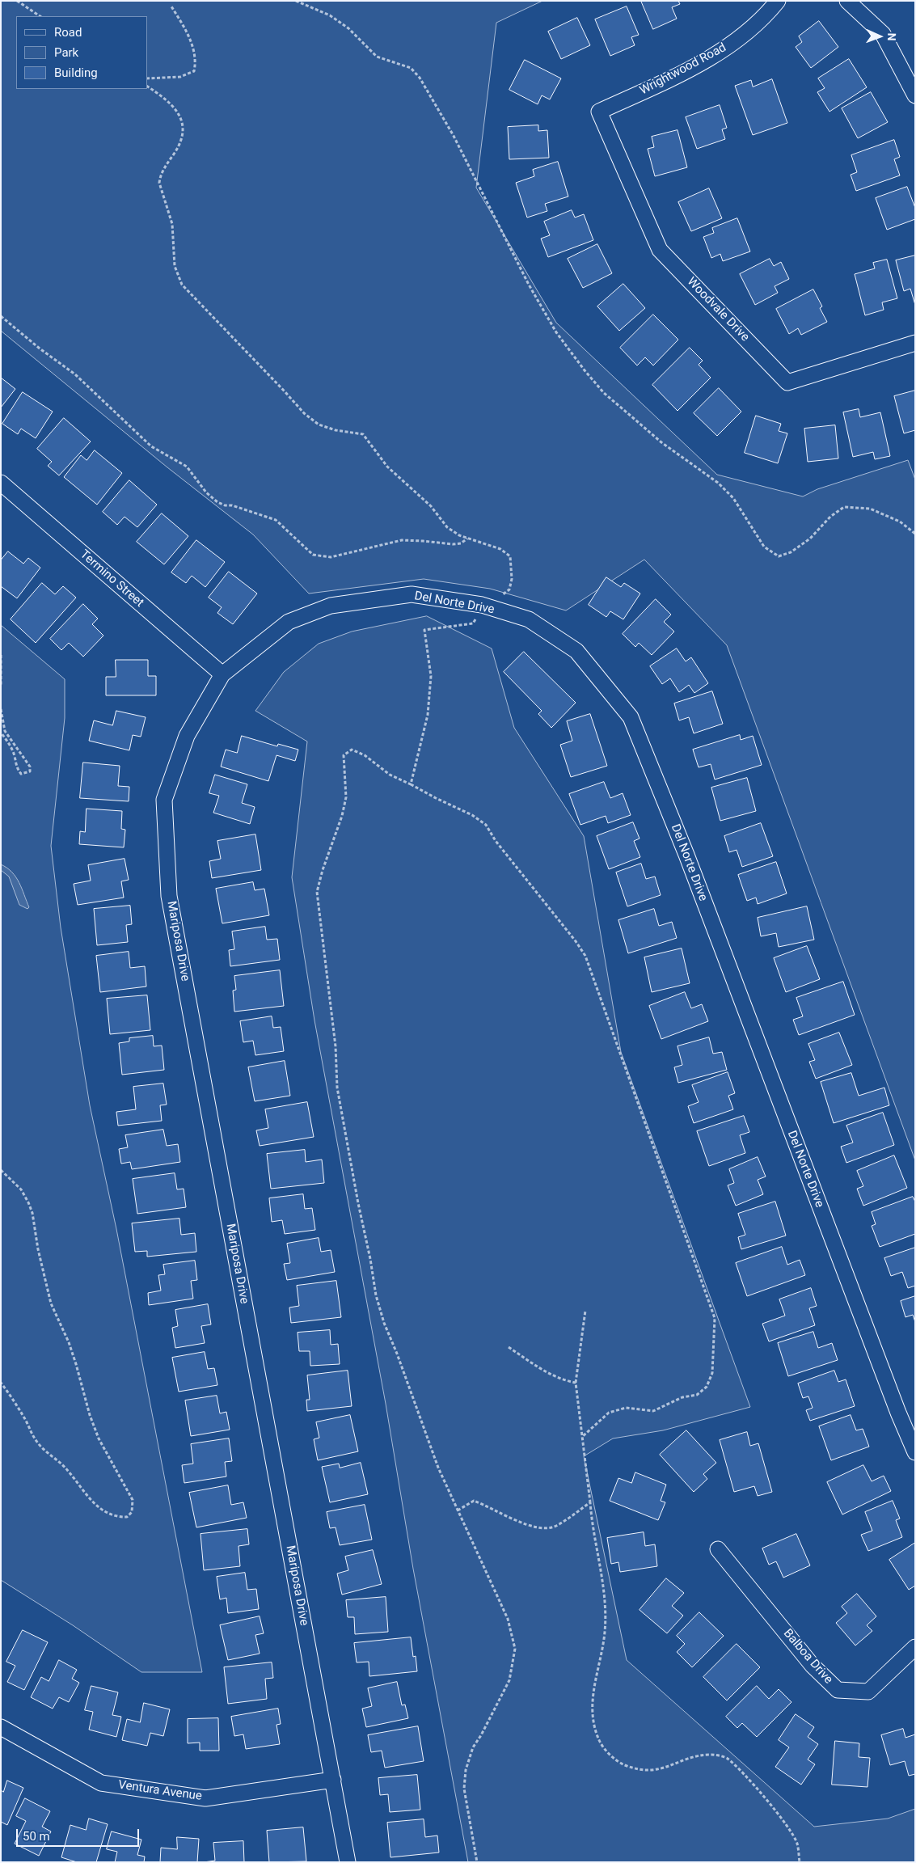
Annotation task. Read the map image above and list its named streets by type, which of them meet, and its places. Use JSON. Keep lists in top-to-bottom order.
{
  "streets": {
    "street": [
      "Wrightwood Road",
      "Woodvale Drive",
      "Termino Street",
      "Del Norte Drive",
      "Mariposa Drive",
      "Balboa Drive",
      "Ventura Avenue"
    ]
  },
  "crossings": [
    ["Wrightwood Road", "Woodvale Drive"],
    ["Termino Street", "Del Norte Drive"],
    ["Termino Street", "Mariposa Drive"],
    ["Del Norte Drive", "Mariposa Drive"],
    ["Mariposa Drive", "Ventura Avenue"]
  ],
  "legend": ["Road", "Park", "Building"],
  "scale_bar": "50 m",
  "north": "right"
}
